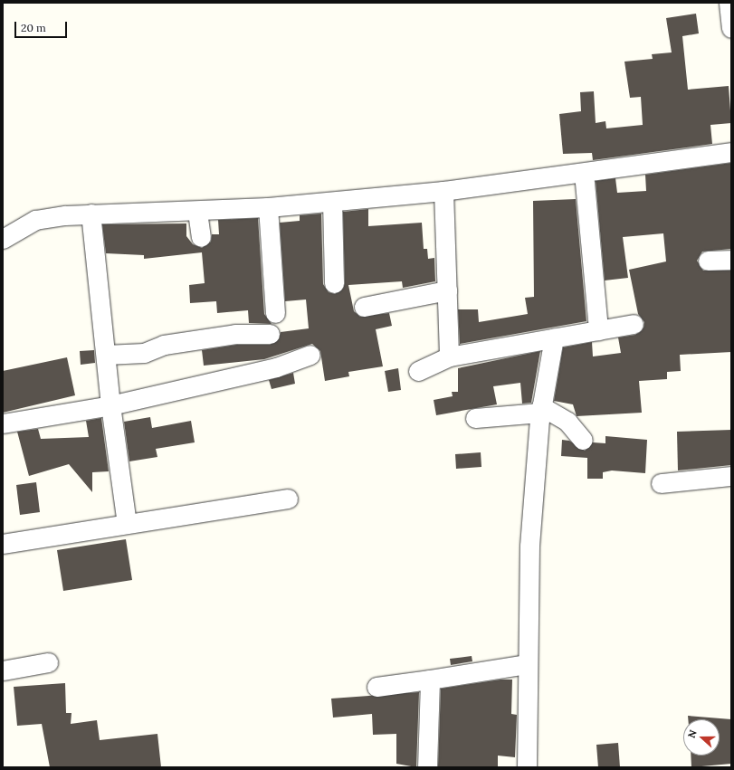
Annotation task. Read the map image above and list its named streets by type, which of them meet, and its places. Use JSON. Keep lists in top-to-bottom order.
{
  "scale_bar": "20 m",
  "north": "left"
}
